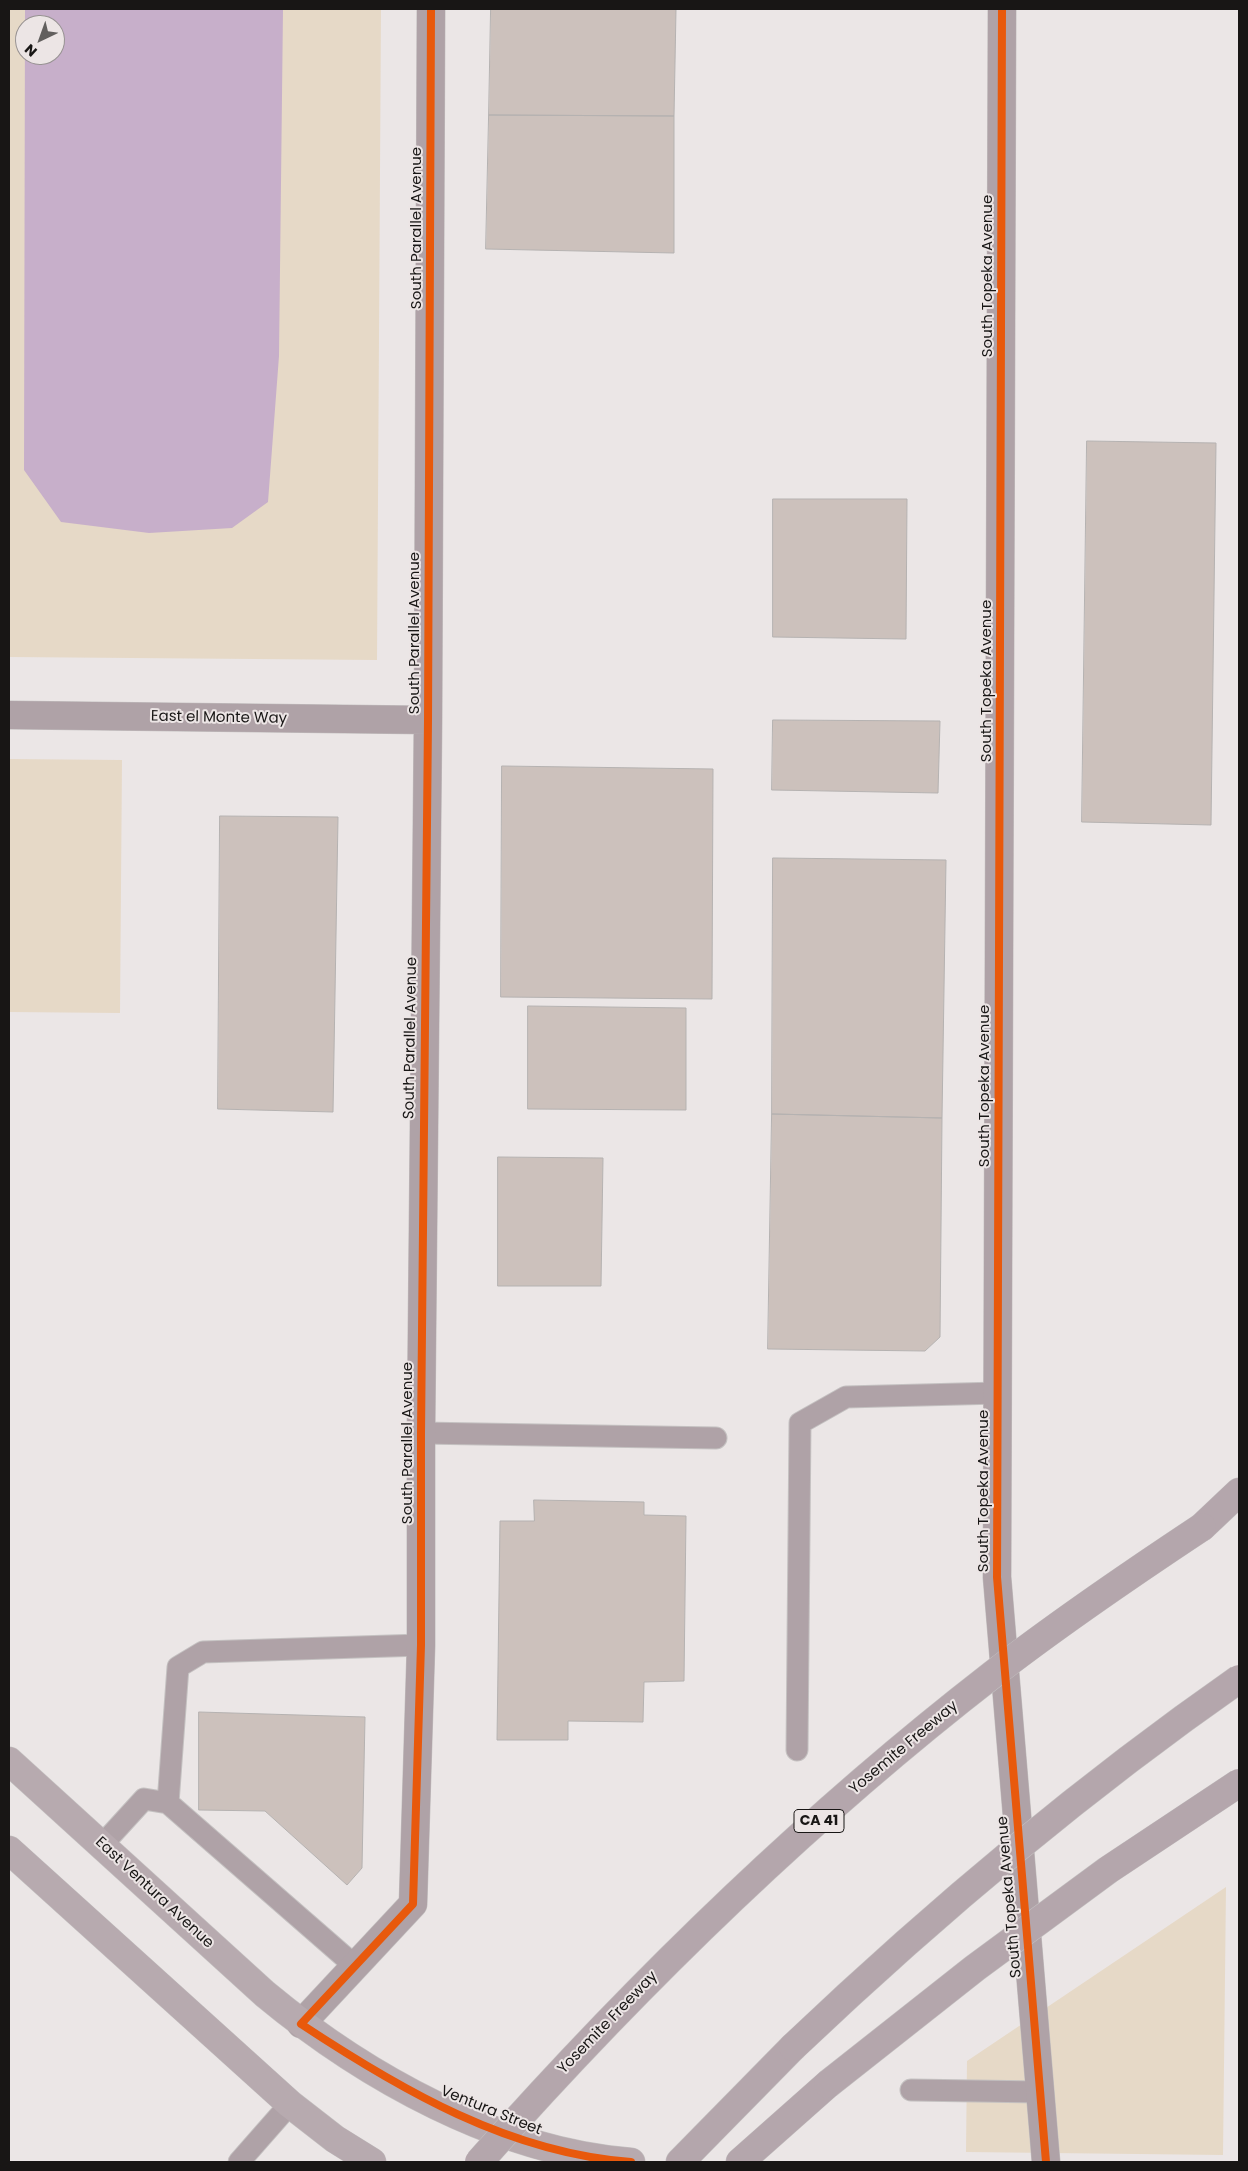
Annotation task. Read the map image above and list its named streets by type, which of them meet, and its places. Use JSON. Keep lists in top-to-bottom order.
{
  "streets": {
    "highway": ["Yosemite Freeway", "CA 41"],
    "main road": ["East Ventura Avenue", "Ventura Street"],
    "street": ["South Parallel Avenue", "South Topeka Avenue", "East el Monte Way"]
  },
  "crossings": [
    ["South Parallel Avenue", "East el Monte Way"],
    ["South Parallel Avenue", "East Ventura Avenue"],
    ["South Parallel Avenue", "Ventura Street"],
    ["East Ventura Avenue", "Ventura Street"]
  ],
  "north": "bottom left"
}
